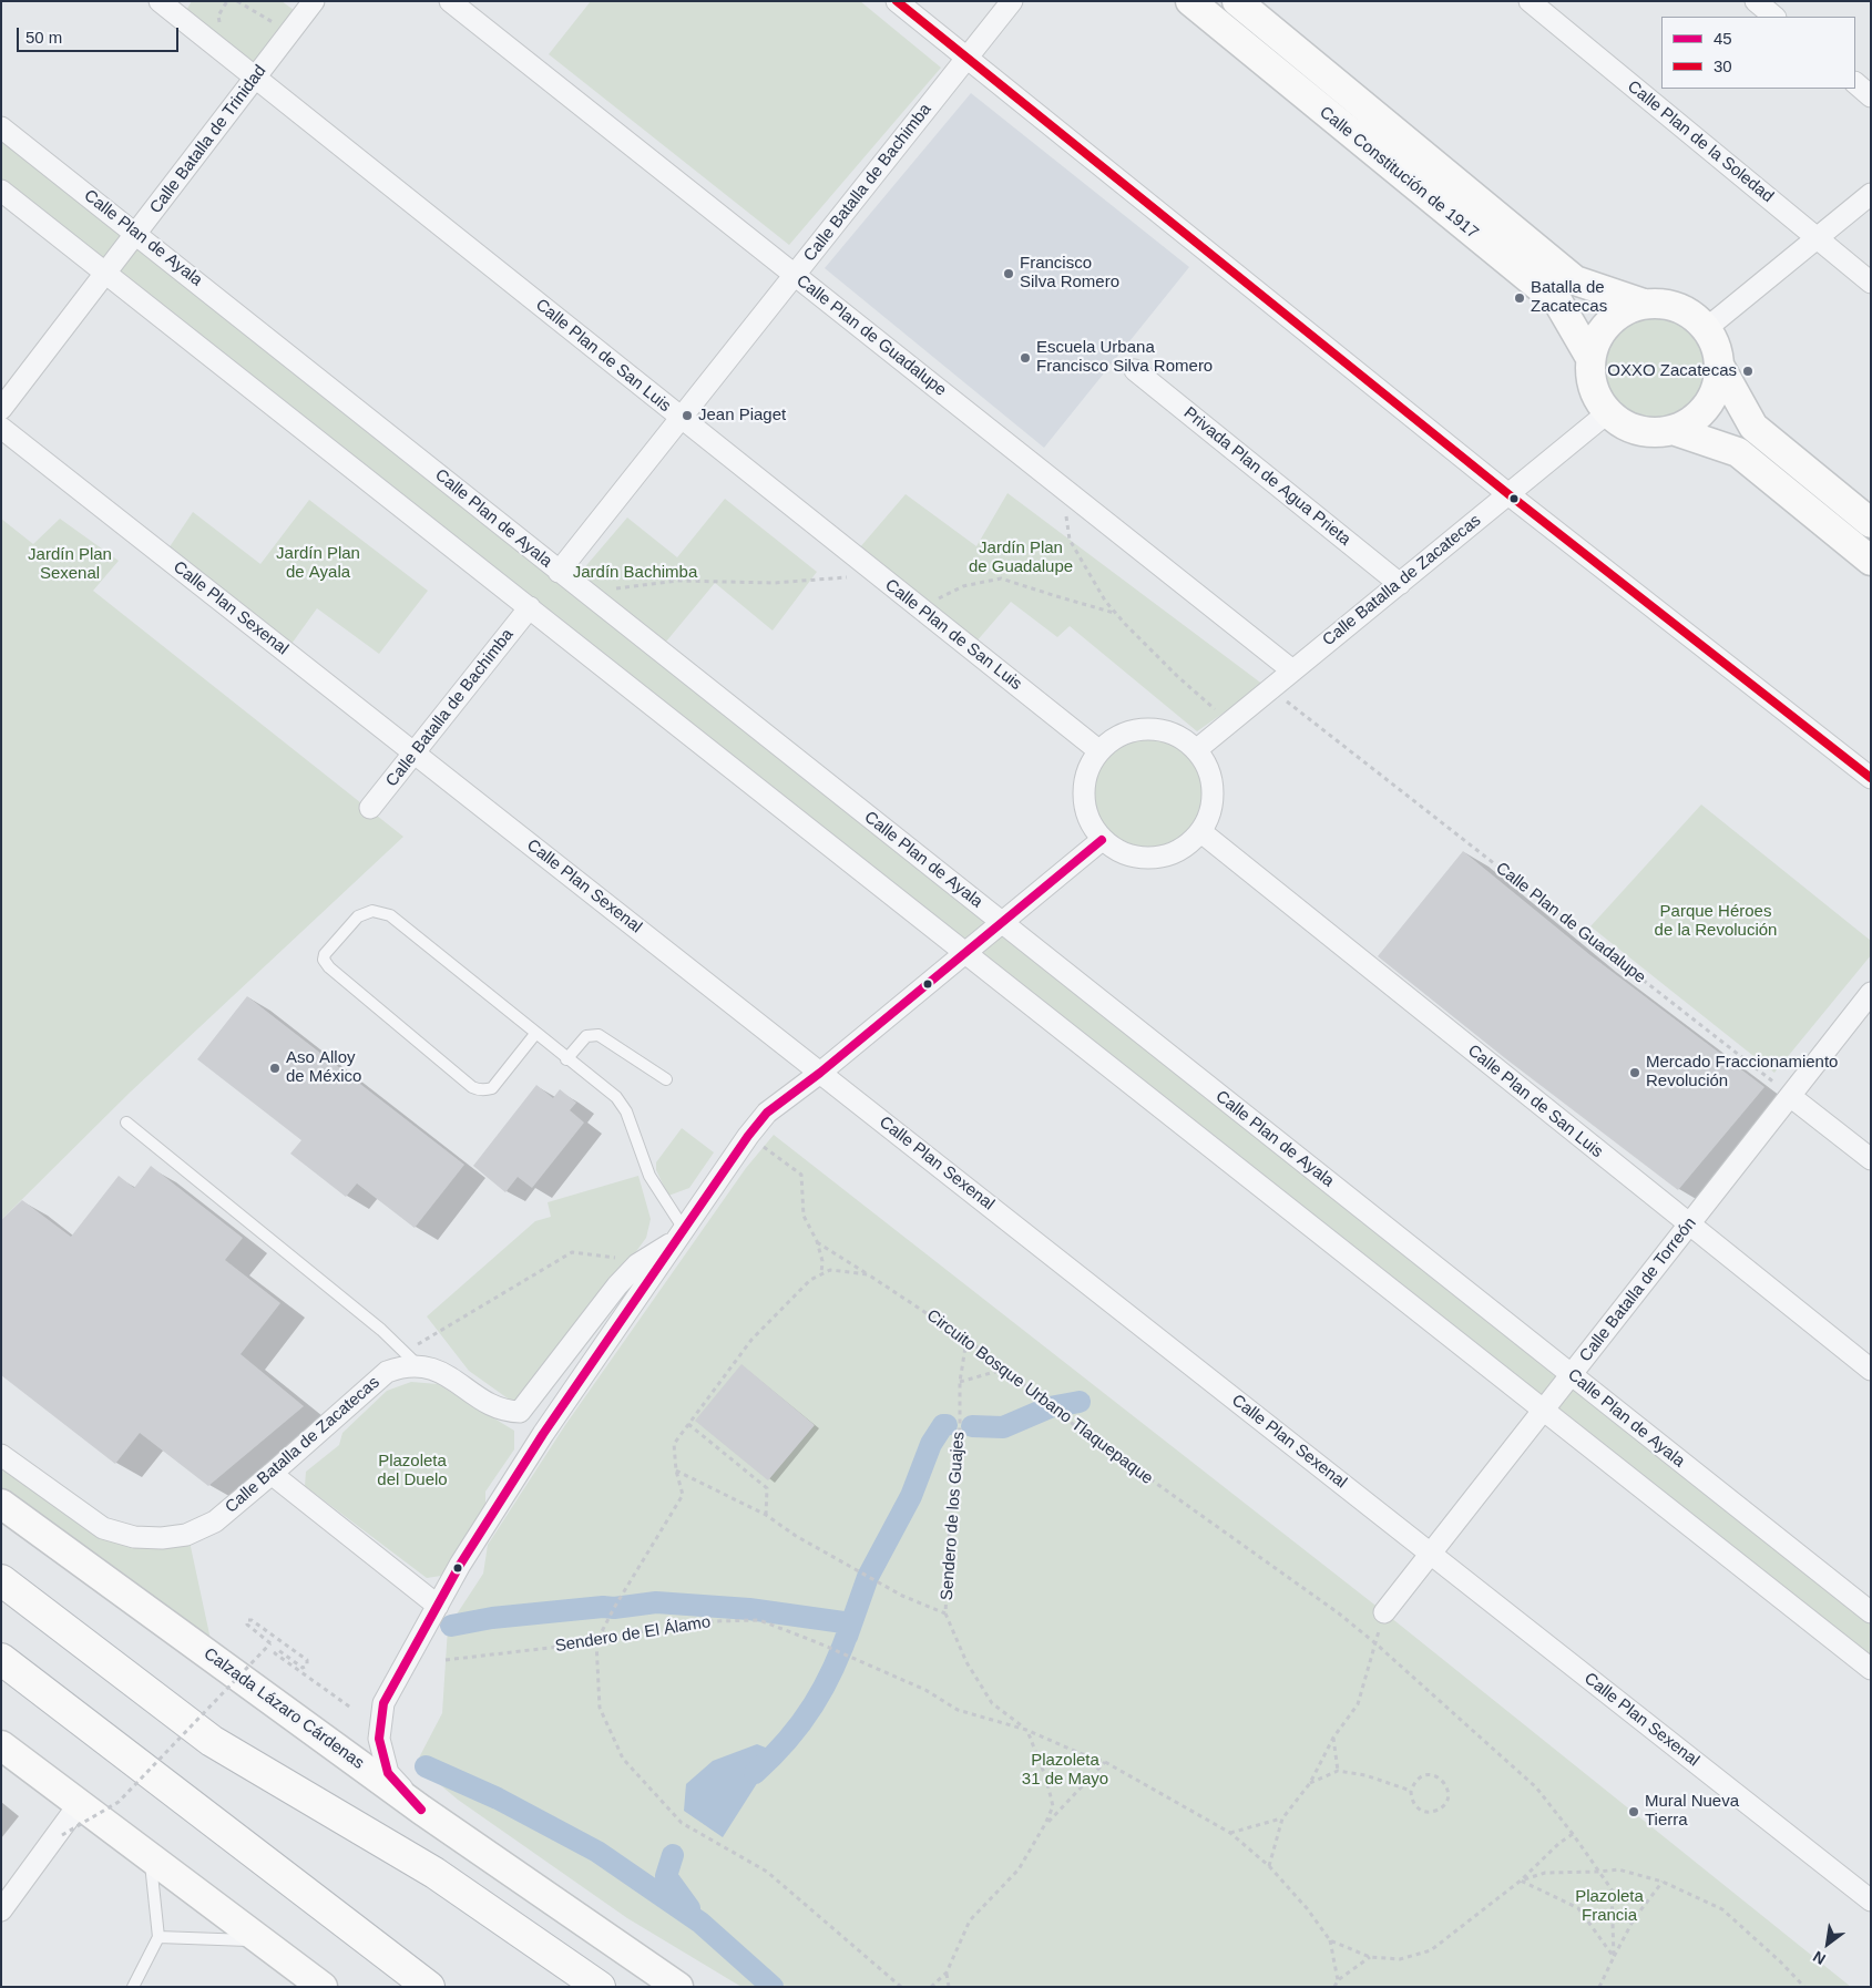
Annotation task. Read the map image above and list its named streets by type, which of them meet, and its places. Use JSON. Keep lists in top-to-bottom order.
{
  "streets": {
    "street": [
      "Calle Batalla de Trinidad",
      "Calle Plan de la Soledad",
      "Calle Constitución de 1917",
      "Calle Batalla de Bachimba",
      "Calle Plan de Ayala",
      "Calle Plan de Guadalupe",
      "Calle Plan de San Luis",
      "Privada Plan de Agua Prieta",
      "Calle Batalla de Zacatecas",
      "Calle Plan Sexenal",
      "Calle Batalla de Torreón",
      "Calzada Lázaro Cárdenas"
    ],
    "path": ["Circuito Bosque Urbano Tlaquepaque", "Sendero de los Guajes", "Sendero de El Álamo"]
  },
  "crossings": [
    ["Calle Batalla de Trinidad", "Calle Plan de Ayala"],
    ["Calle Batalla de Trinidad", "Calle Plan de San Luis"],
    ["Calle Constitución de 1917", "Calle Batalla de Zacatecas"],
    ["Calle Batalla de Bachimba", "Calle Plan de Ayala"],
    ["Calle Batalla de Bachimba", "Calle Plan de Guadalupe"],
    ["Calle Batalla de Bachimba", "Calle Plan de San Luis"],
    ["Calle Batalla de Bachimba", "Calle Plan Sexenal"],
    ["Calle Plan de Ayala", "Calle Batalla de Torreón"],
    ["Calle Plan de Guadalupe", "Calle Batalla de Zacatecas"],
    ["Calle Plan de Guadalupe", "Calle Batalla de Torreón"],
    ["Calle Plan de San Luis", "Calle Batalla de Zacatecas"],
    ["Calle Plan de San Luis", "Calle Batalla de Torreón"],
    ["Privada Plan de Agua Prieta", "Calle Batalla de Zacatecas"],
    ["Calle Plan Sexenal", "Calle Batalla de Torreón"],
    ["Circuito Bosque Urbano Tlaquepaque", "Sendero de los Guajes"],
    ["Circuito Bosque Urbano Tlaquepaque", "Sendero de El Álamo"],
    ["Sendero de los Guajes", "Sendero de El Álamo"]
  ],
  "parks": [
    "Jardín Plan de Guadalupe",
    "Jardín Plan de Ayala",
    "Jardín Plan Sexenal",
    "Jardín Bachimba",
    "Parque Héroes de la Revolución",
    "Plazoleta del Duelo",
    "Plazoleta 31 de Mayo",
    "Plazoleta Francia"
  ],
  "places": [
    "Francisco Silva Romero",
    "Batalla de Zacatecas",
    "Escuela Urbana Francisco Silva Romero",
    "OXXO Zacatecas",
    "Jean Piaget",
    "Aso Alloy de México",
    "Mercado Fraccionamiento Revolución",
    "Mural Nueva Tierra"
  ],
  "lines": ["transit line 30", "transit line 45"],
  "legend": ["45", "30"],
  "scale_bar": "50 m",
  "north": "bottom left"
}
